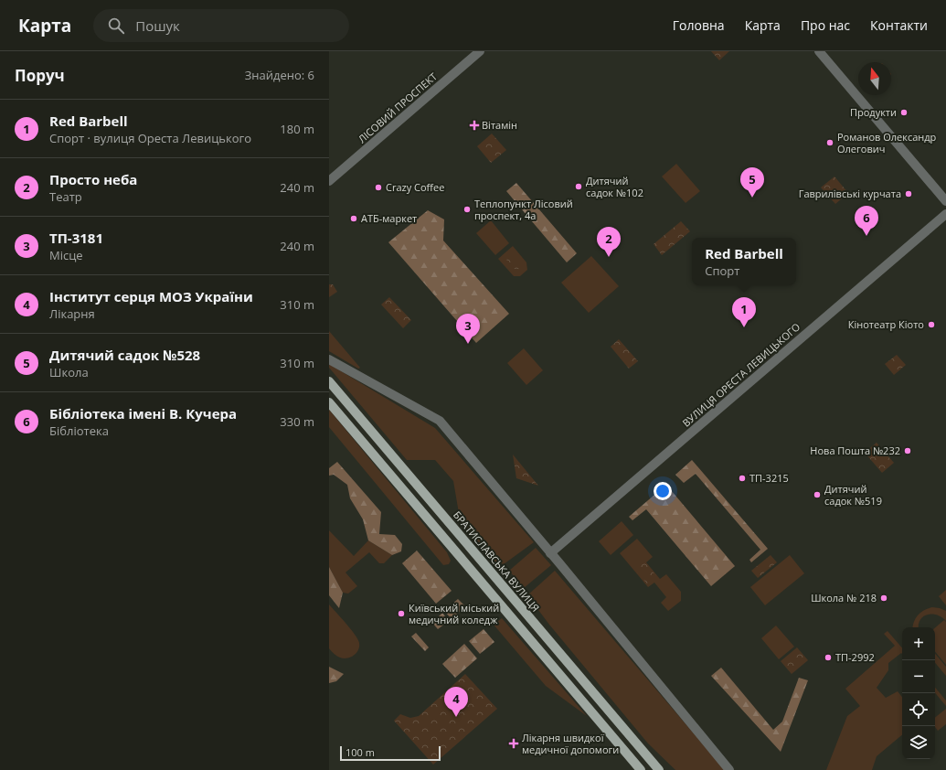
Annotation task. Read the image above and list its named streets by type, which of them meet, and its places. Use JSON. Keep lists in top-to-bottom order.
{
  "streets": {
    "main road": ["БРАТИСЛАВСЬКА ВУЛИЦЯ"],
    "street": ["ЛІСОВИЙ ПРОСПЕКТ", "ВУЛИЦЯ ОРЕСТА ЛЕВИЦЬКОГО"]
  },
  "places": {
    "other": [
      "Продукти",
      "Романов Олександр Олегович",
      "Дитячий садок №102",
      "Crazy Coffee",
      "Гаврилівські курчата",
      "Теплопункт Лісовий проспект, 4а",
      "АТБ-маркет",
      "Кінотеатр Кіото",
      "Нова Пошта №232",
      "ТП-3215",
      "Дитячий садок №519",
      "Школа № 218",
      "Київський міський медичний коледж",
      "ТП-2992"
    ],
    "health": ["Вітамін", "Лікарня швидкої медичної допомоги"]
  },
  "scale_bar": "100 m",
  "north": "top",
  "page": {
    "header": "Карта",
    "search": "Пошук",
    "nav": [
      "Головна",
      "Карта",
      "Про нас",
      "Контакти"
    ],
    "heading": ["Поруч", "Знайдено: 6"],
    "list": [
      {
        "mark": "1",
        "name": "Red Barbell",
        "note": "Спорт · вулиця Ореста Левицького",
        "value": "180 m"
      },
      {
        "mark": "2",
        "name": "Просто неба",
        "note": "Театр",
        "value": "240 m"
      },
      {
        "mark": "3",
        "name": "ТП-3181",
        "note": "Місце",
        "value": "240 m"
      },
      {
        "mark": "4",
        "name": "Інститут серця МОЗ України",
        "note": "Лікарня",
        "value": "310 m"
      },
      {
        "mark": "5",
        "name": "Дитячий садок №528",
        "note": "Школа",
        "value": "310 m"
      },
      {
        "mark": "6",
        "name": "Бібліотека імені В. Кучера",
        "note": "Бібліотека",
        "value": "330 m"
      }
    ],
    "pins": [
      "5",
      "6",
      "2",
      "1",
      "3",
      "4"
    ],
    "popup": ["Red Barbell", "Спорт"],
    "map_buttons": ["+", "−"],
    "scale": "100 m"
  }
}
